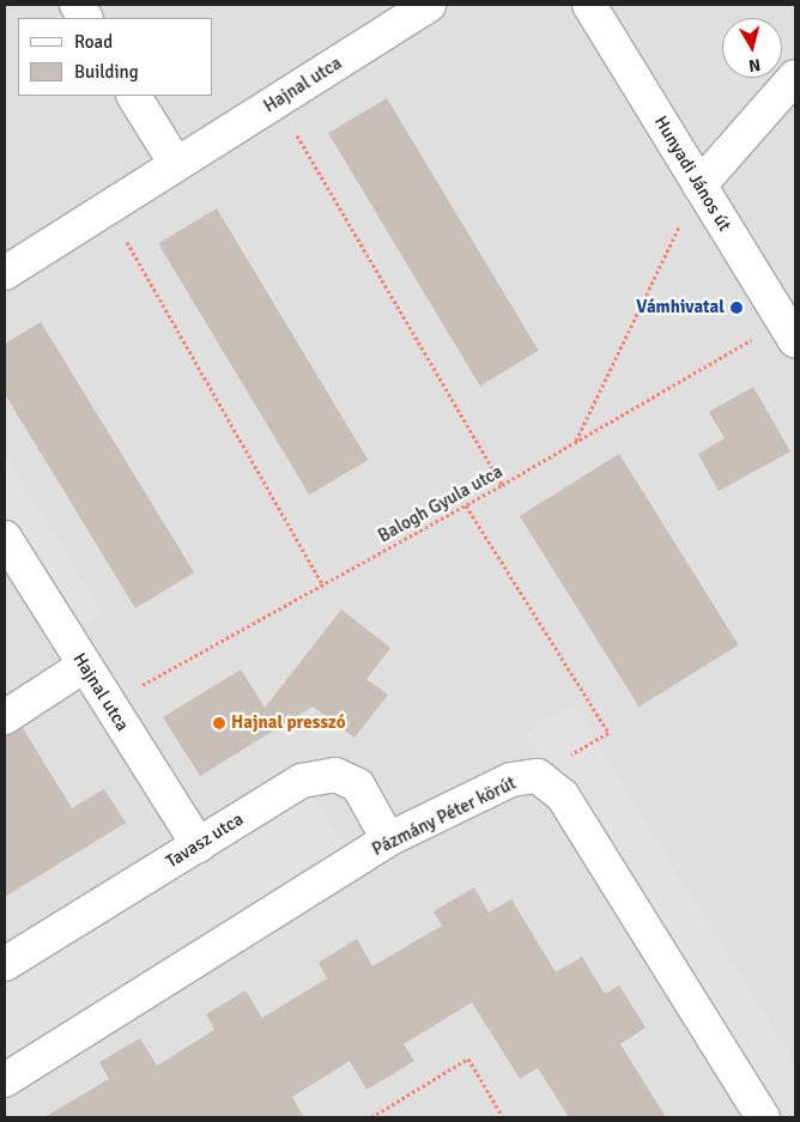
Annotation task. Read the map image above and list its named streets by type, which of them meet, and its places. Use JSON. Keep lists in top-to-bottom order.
{
  "streets": {
    "street": [
      "Hajnal utca",
      "Hunyadi János út",
      "Pázmány Péter körút",
      "Tavasz utca"
    ],
    "path": ["Balogh Gyula utca"]
  },
  "crossings": [
    ["Hajnal utca", "Balogh Gyula utca"],
    ["Hajnal utca", "Tavasz utca"],
    ["Hunyadi János út", "Balogh Gyula utca"],
    ["Pázmány Péter körút", "Tavasz utca"]
  ],
  "places": ["Vámhivatal", "Hajnal presszó"],
  "legend": ["Road", "Building"],
  "north": "bottom"
}
